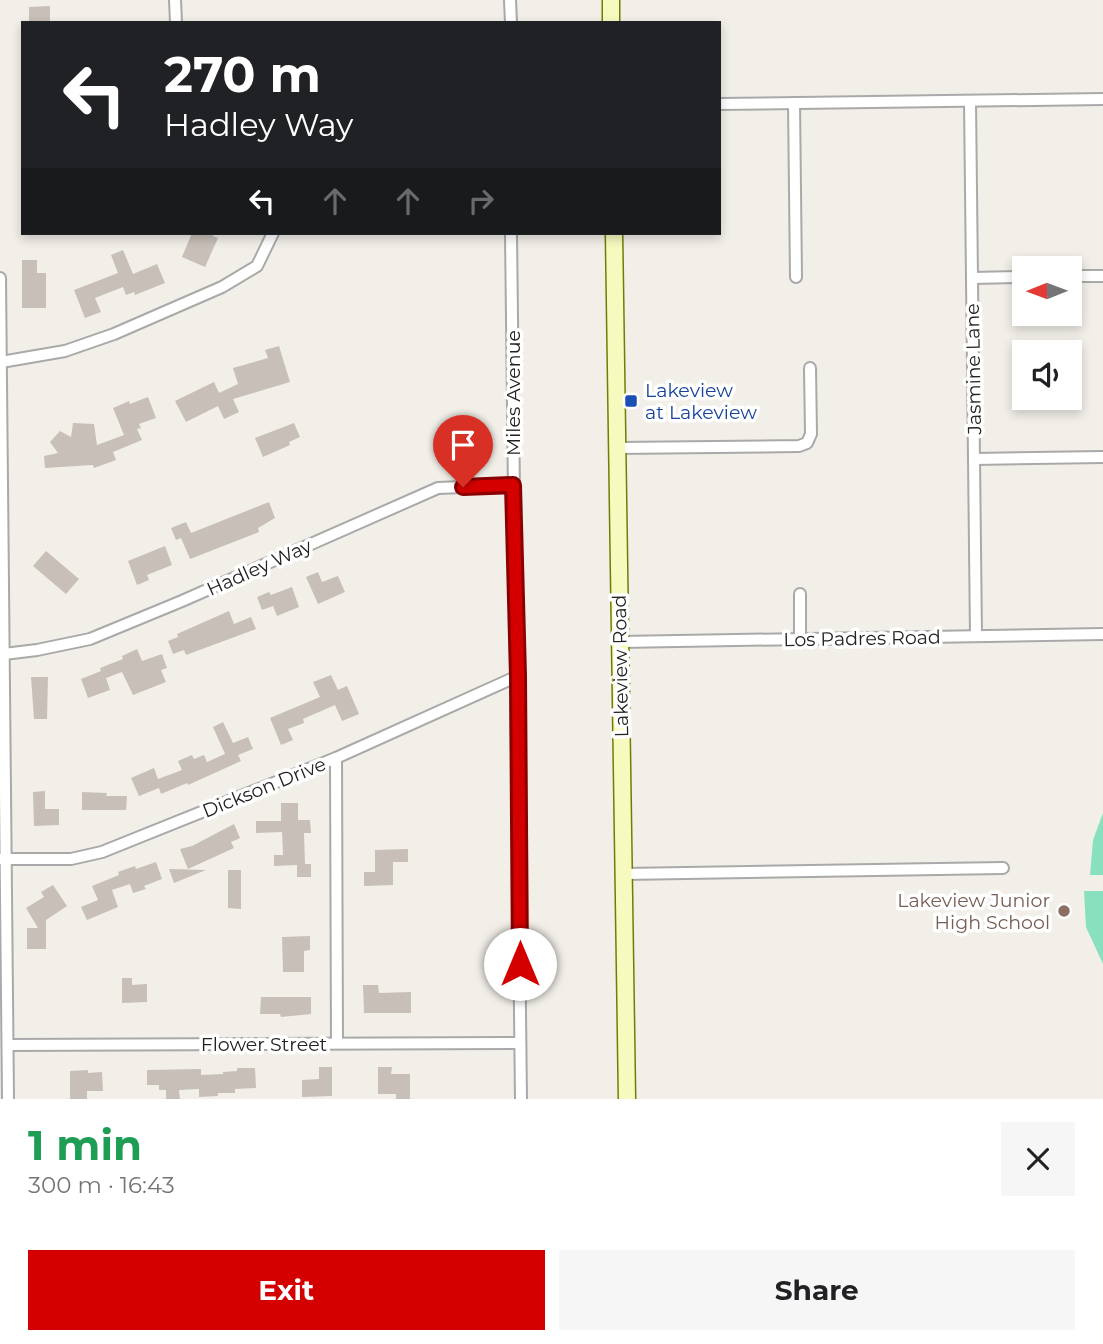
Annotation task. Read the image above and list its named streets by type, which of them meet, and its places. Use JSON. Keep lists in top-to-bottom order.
{
  "streets": {
    "main road": ["Lakeview Road"],
    "street": [
      "Jasmine Lane",
      "Miles Avenue",
      "Hadley Way",
      "Los Padres Road",
      "Dickson Drive",
      "Flower Street"
    ]
  },
  "crossings": [
    ["Jasmine Lane", "Los Padres Road"],
    ["Miles Avenue", "Hadley Way"],
    ["Miles Avenue", "Dickson Drive"],
    ["Miles Avenue", "Flower Street"],
    ["Los Padres Road", "Lakeview Road"]
  ],
  "places": {
    "transit": ["Lakeview at Lakeview"],
    "other": ["Lakeview Junior High School"]
  },
  "north": "left",
  "page": {
    "turn": ["270 m", "Hadley Way"],
    "heading": ["1 min", "300 m · 16:43"],
    "buttons": ["Exit", "Share"]
  }
}
